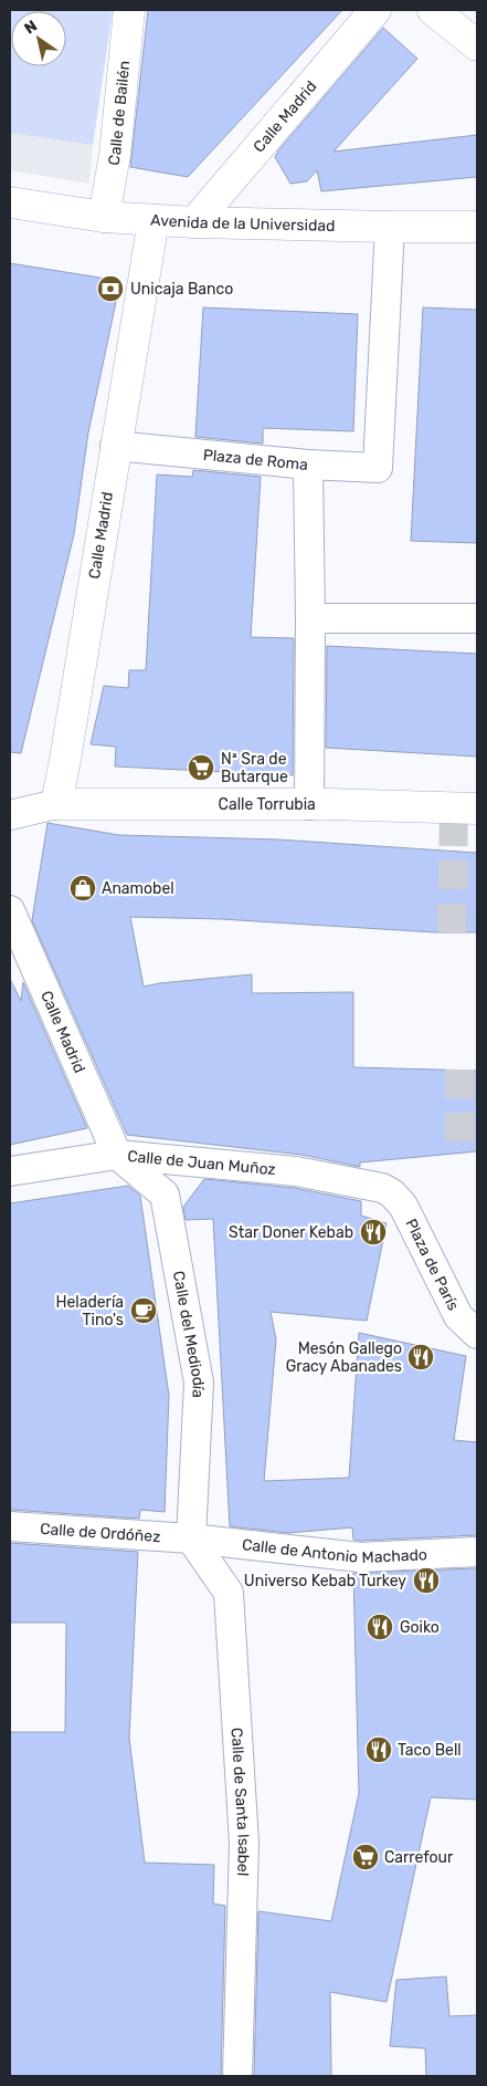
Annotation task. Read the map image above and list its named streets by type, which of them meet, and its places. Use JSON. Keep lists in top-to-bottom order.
{
  "streets": {
    "street": [
      "Calle de Bailén",
      "Calle Madrid",
      "Avenida de la Universidad",
      "Plaza de Roma",
      "Calle Torrubia",
      "Calle de Juan Muñoz",
      "Plaza de París",
      "Calle del Mediodía",
      "Calle de Ordóñez",
      "Calle de Antonio Machado",
      "Calle de Santa Isabel"
    ]
  },
  "crossings": [
    ["Calle de Bailén", "Avenida de la Universidad"],
    ["Calle Madrid", "Avenida de la Universidad"],
    ["Calle Madrid", "Plaza de Roma"],
    ["Calle Madrid", "Calle Torrubia"],
    ["Calle Madrid", "Calle de Juan Muñoz"],
    ["Calle Madrid", "Calle del Mediodía"],
    ["Plaza de Roma", "Calle Torrubia"],
    ["Calle de Juan Muñoz", "Plaza de París"],
    ["Calle de Juan Muñoz", "Calle del Mediodía"],
    ["Calle del Mediodía", "Calle de Ordóñez"],
    ["Calle del Mediodía", "Calle de Antonio Machado"],
    ["Calle del Mediodía", "Calle de Santa Isabel"],
    ["Calle de Ordóñez", "Calle de Antonio Machado"],
    ["Calle de Ordóñez", "Calle de Santa Isabel"],
    ["Calle de Antonio Machado", "Calle de Santa Isabel"]
  ],
  "places": {
    "bank": ["Unicaja Banco"],
    "supermarket": ["Nª Sra de Butarque", "Carrefour"],
    "shop": ["Anamobel"],
    "restaurant": [
      "Star Doner Kebab",
      "Mesón Gallego Gracy Abanades",
      "Universo Kebab Turkey",
      "Goiko",
      "Taco Bell"
    ],
    "cafe": ["Heladería Tino's"]
  },
  "north": "top left"
}
